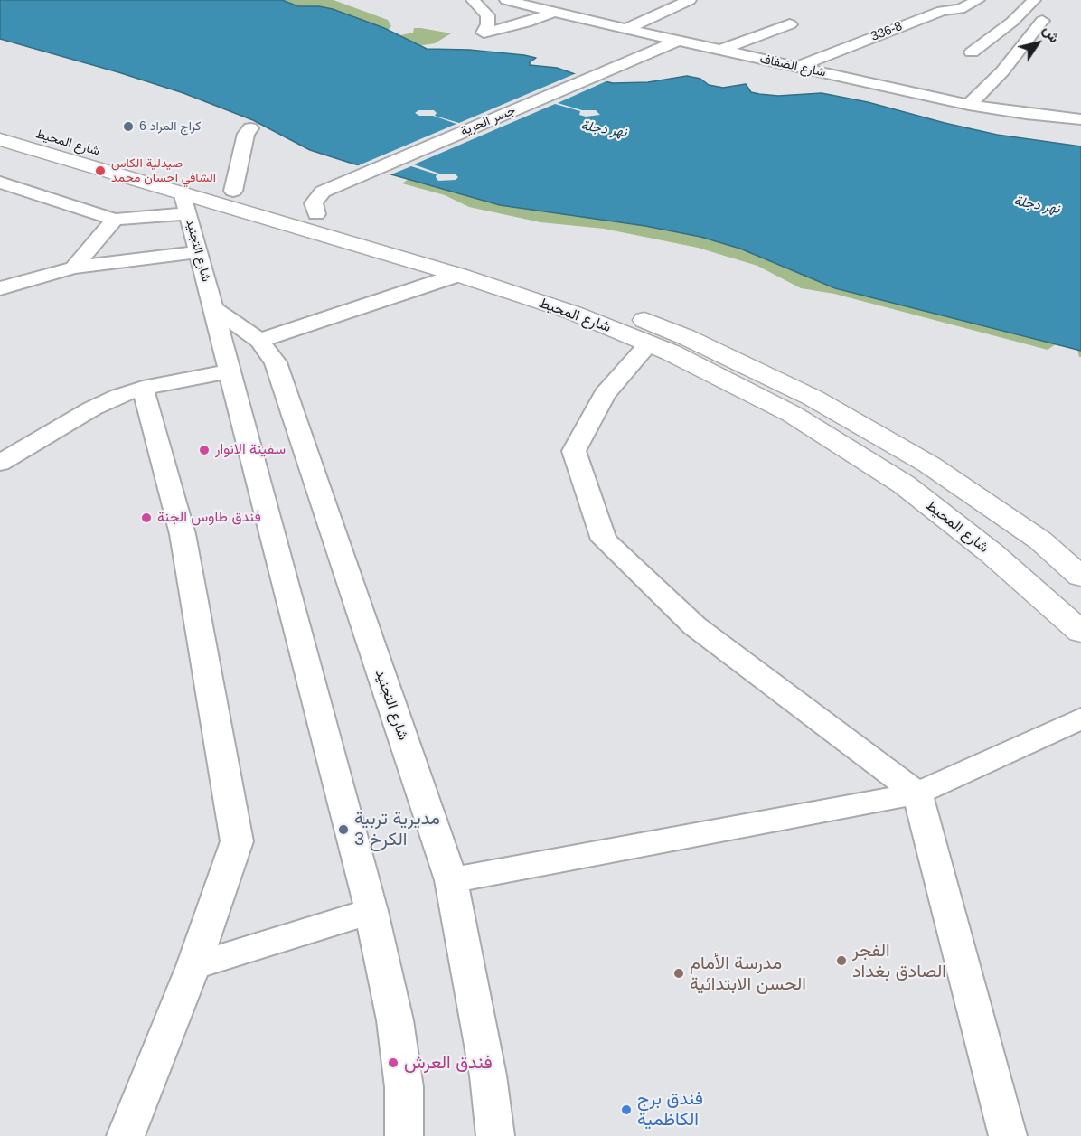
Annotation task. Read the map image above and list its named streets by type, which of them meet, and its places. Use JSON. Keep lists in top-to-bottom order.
{
  "streets": {
    "main road": ["شارع المحيط"],
    "street": [
      "336-8",
      "شارع الضفاف",
      "جسر الحرية",
      "شارع التجنيد"
    ]
  },
  "crossings": [
    ["336-8", "شارع الضفاف"],
    ["شارع الضفاف", "جسر الحرية"],
    ["جسر الحرية", "شارع المحيط"],
    ["شارع المحيط", "شارع التجنيد"]
  ],
  "water": ["نهر دجلة"],
  "places": [
    "كراج المراد 6",
    "صيدلية الكاس الشافي احسان محمد",
    "سفينة الانوار",
    "فندق طاوس الجنة",
    "مديرية تربية الكرخ 3",
    "الفجر الصادق بغداد",
    "مدرسة الأمام الحسن الابتدائية",
    "فندق العرش",
    "فندق برج الكاظمية"
  ],
  "north": "top right"
}
